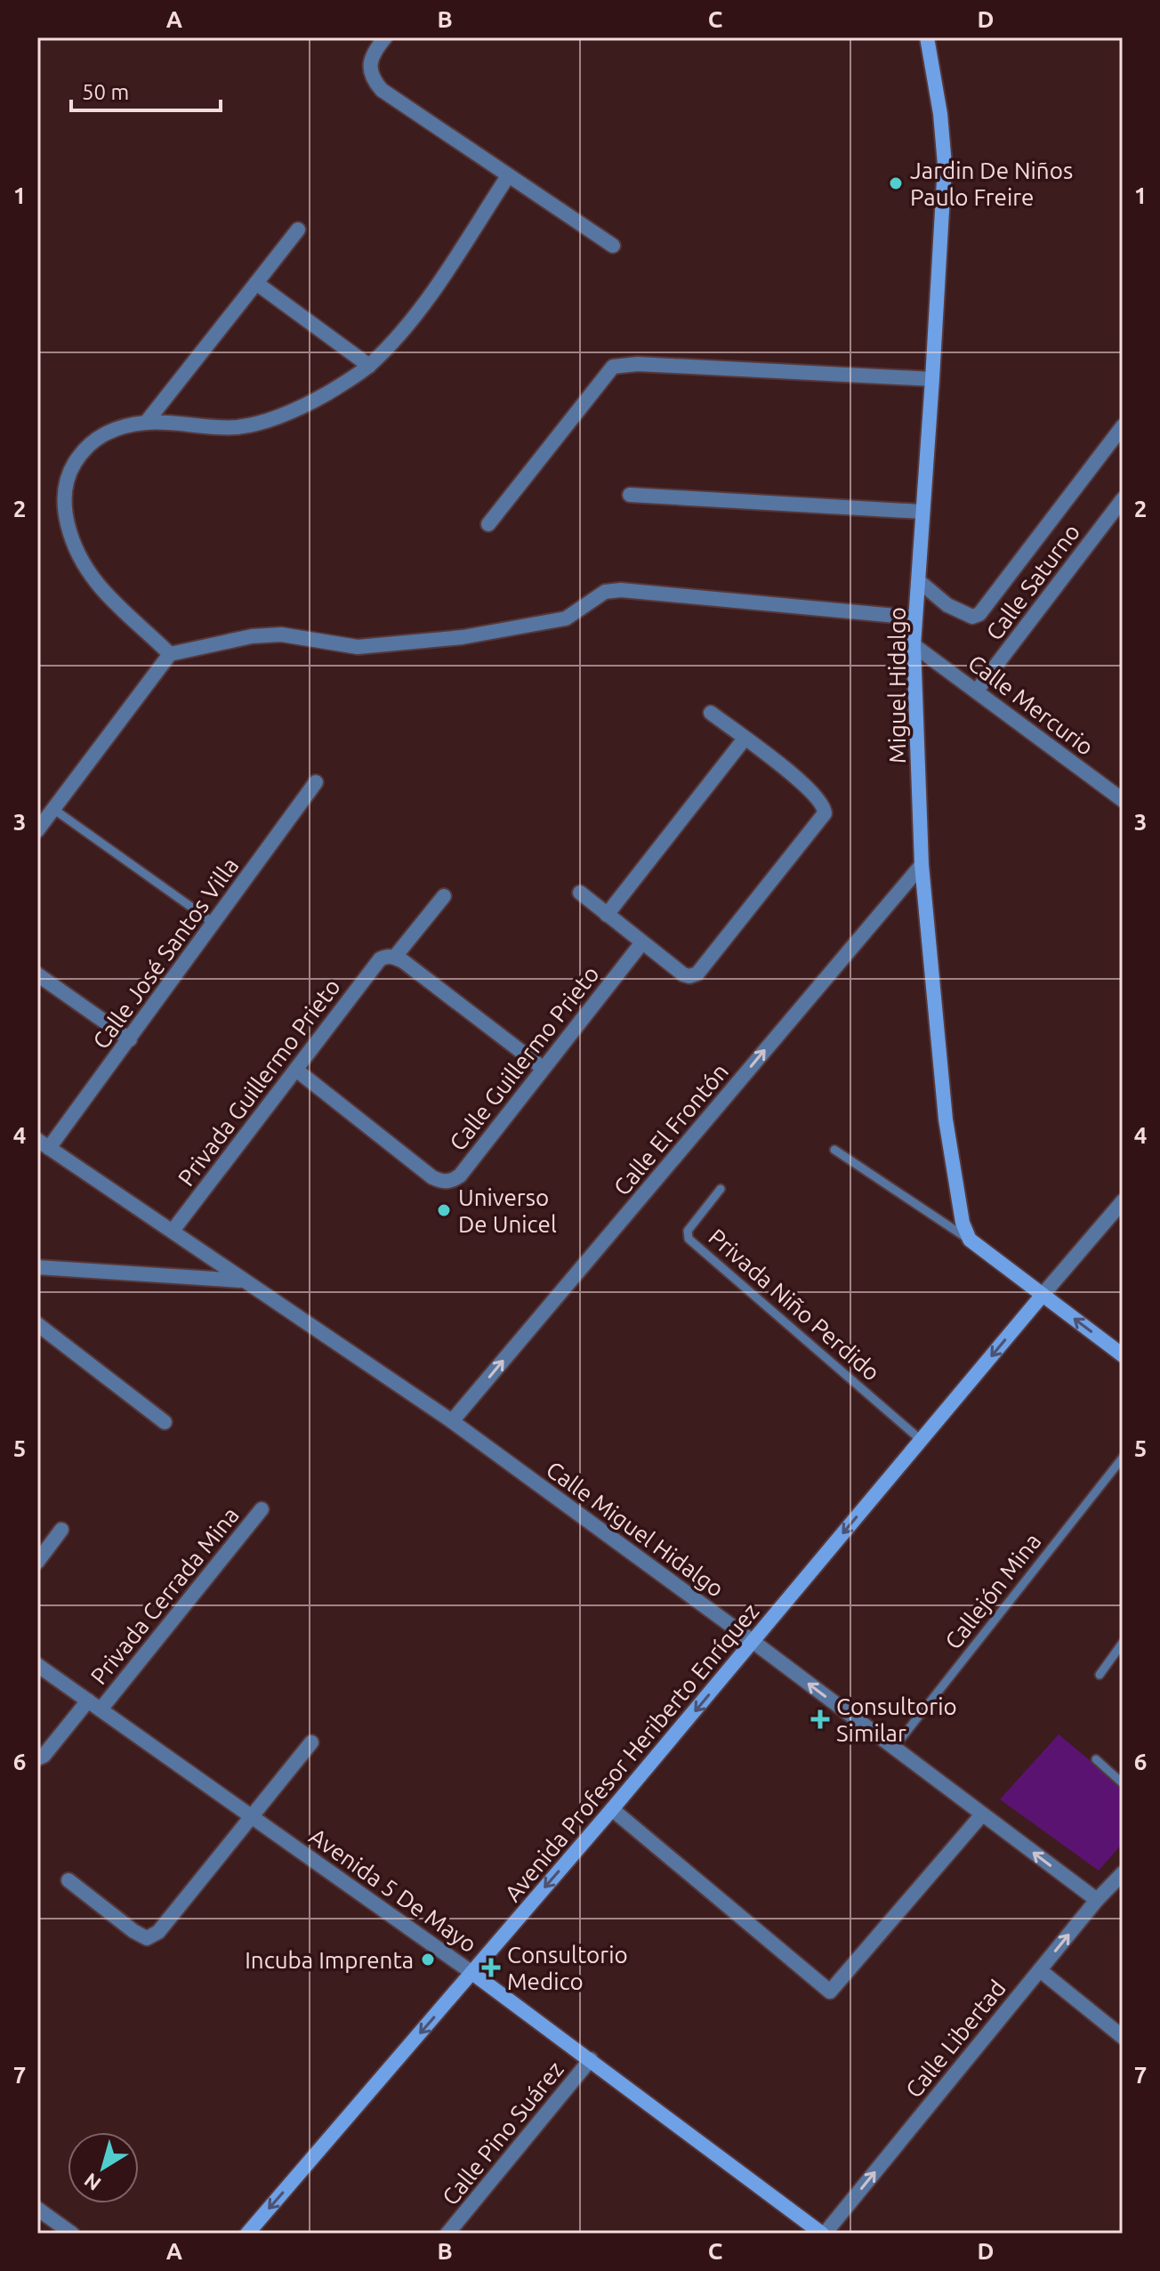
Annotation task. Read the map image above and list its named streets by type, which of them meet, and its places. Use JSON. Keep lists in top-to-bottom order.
{
  "streets": {
    "main road": ["Miguel Hidalgo", "Avenida Profesor Heriberto Enríquez", "Avenida 5 De Mayo"],
    "street": [
      "Calle Saturno",
      "Calle Mercurio",
      "Calle José Santos Villa",
      "Calle Guillermo Prieto",
      "Privada Guillermo Prieto",
      "Calle El Frontón",
      "Calle Miguel Hidalgo",
      "Privada Cerrada Mina",
      "Calle Libertad",
      "Calle Pino Suárez"
    ],
    "lane": ["Privada Niño Perdido", "Callejón Mina"]
  },
  "crossings": [
    ["Calle Saturno", "Calle Mercurio"],
    ["Miguel Hidalgo", "Calle Mercurio"],
    ["Miguel Hidalgo", "Calle El Frontón"],
    ["Calle José Santos Villa", "Calle Miguel Hidalgo"],
    ["Calle Guillermo Prieto", "Privada Guillermo Prieto"],
    ["Privada Guillermo Prieto", "Calle Miguel Hidalgo"],
    ["Calle El Frontón", "Calle Miguel Hidalgo"],
    ["Privada Niño Perdido", "Avenida Profesor Heriberto Enríquez"],
    ["Calle Miguel Hidalgo", "Callejón Mina"],
    ["Calle Miguel Hidalgo", "Avenida Profesor Heriberto Enríquez"],
    ["Calle Miguel Hidalgo", "Calle Libertad"],
    ["Privada Cerrada Mina", "Avenida 5 De Mayo"],
    ["Avenida Profesor Heriberto Enríquez", "Avenida 5 De Mayo"],
    ["Avenida 5 De Mayo", "Calle Libertad"],
    ["Avenida 5 De Mayo", "Calle Pino Suárez"]
  ],
  "one_way": ["Calle El Frontón", "Avenida Profesor Heriberto Enríquez", "Calle Libertad"],
  "places": {
    "other": ["Jardin De Niños Paulo Freire", "Universo De Unicel", "Incuba Imprenta"],
    "health": ["Consultorio Similar", "Consultorio Medico"]
  },
  "scale_bar": "50 m",
  "north": "bottom left",
  "grid": {
    "columns": [
      "A",
      "B",
      "C",
      "D"
    ],
    "rows": [
      "1",
      "2",
      "3",
      "4",
      "5",
      "6",
      "7"
    ]
  }
}
